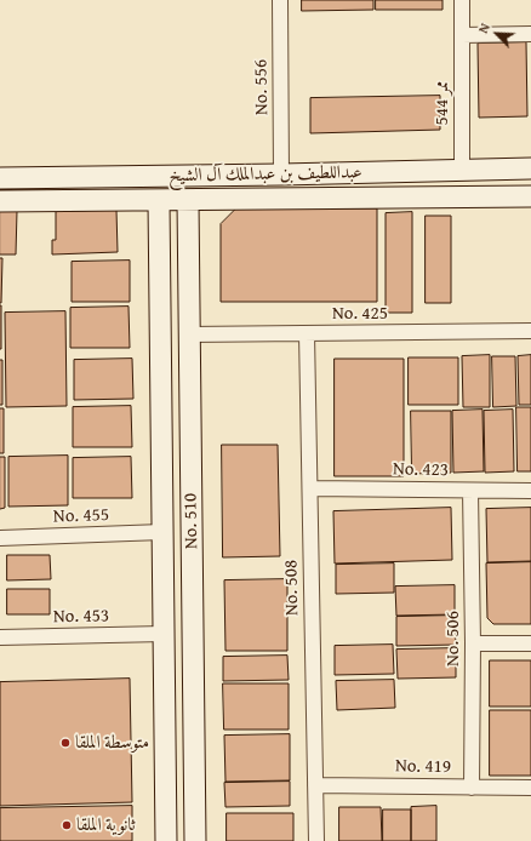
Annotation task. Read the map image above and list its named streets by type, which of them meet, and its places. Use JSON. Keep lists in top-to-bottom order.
{
  "streets": {
    "street": [
      "No. 556",
      "ممر 544",
      "عبداللطيف بن عبدالملك آل الشيخ",
      "No. 425",
      "No. 423",
      "No. 455",
      "No. 510",
      "No. 508",
      "No. 453",
      "No. 506",
      "No. 419"
    ]
  },
  "crossings": [
    ["No. 556", "عبداللطيف بن عبدالملك آل الشيخ"],
    ["ممر 544", "عبداللطيف بن عبدالملك آل الشيخ"],
    ["عبداللطيف بن عبدالملك آل الشيخ", "No. 510"],
    ["No. 425", "No. 510"],
    ["No. 425", "No. 508"],
    ["No. 423", "No. 508"],
    ["No. 423", "No. 506"],
    ["No. 455", "No. 510"],
    ["No. 510", "No. 453"],
    ["No. 508", "No. 419"],
    ["No. 506", "No. 419"]
  ],
  "places": ["متوسطة الملقا", "ثانوية الملقا"],
  "north": "top left"
}
